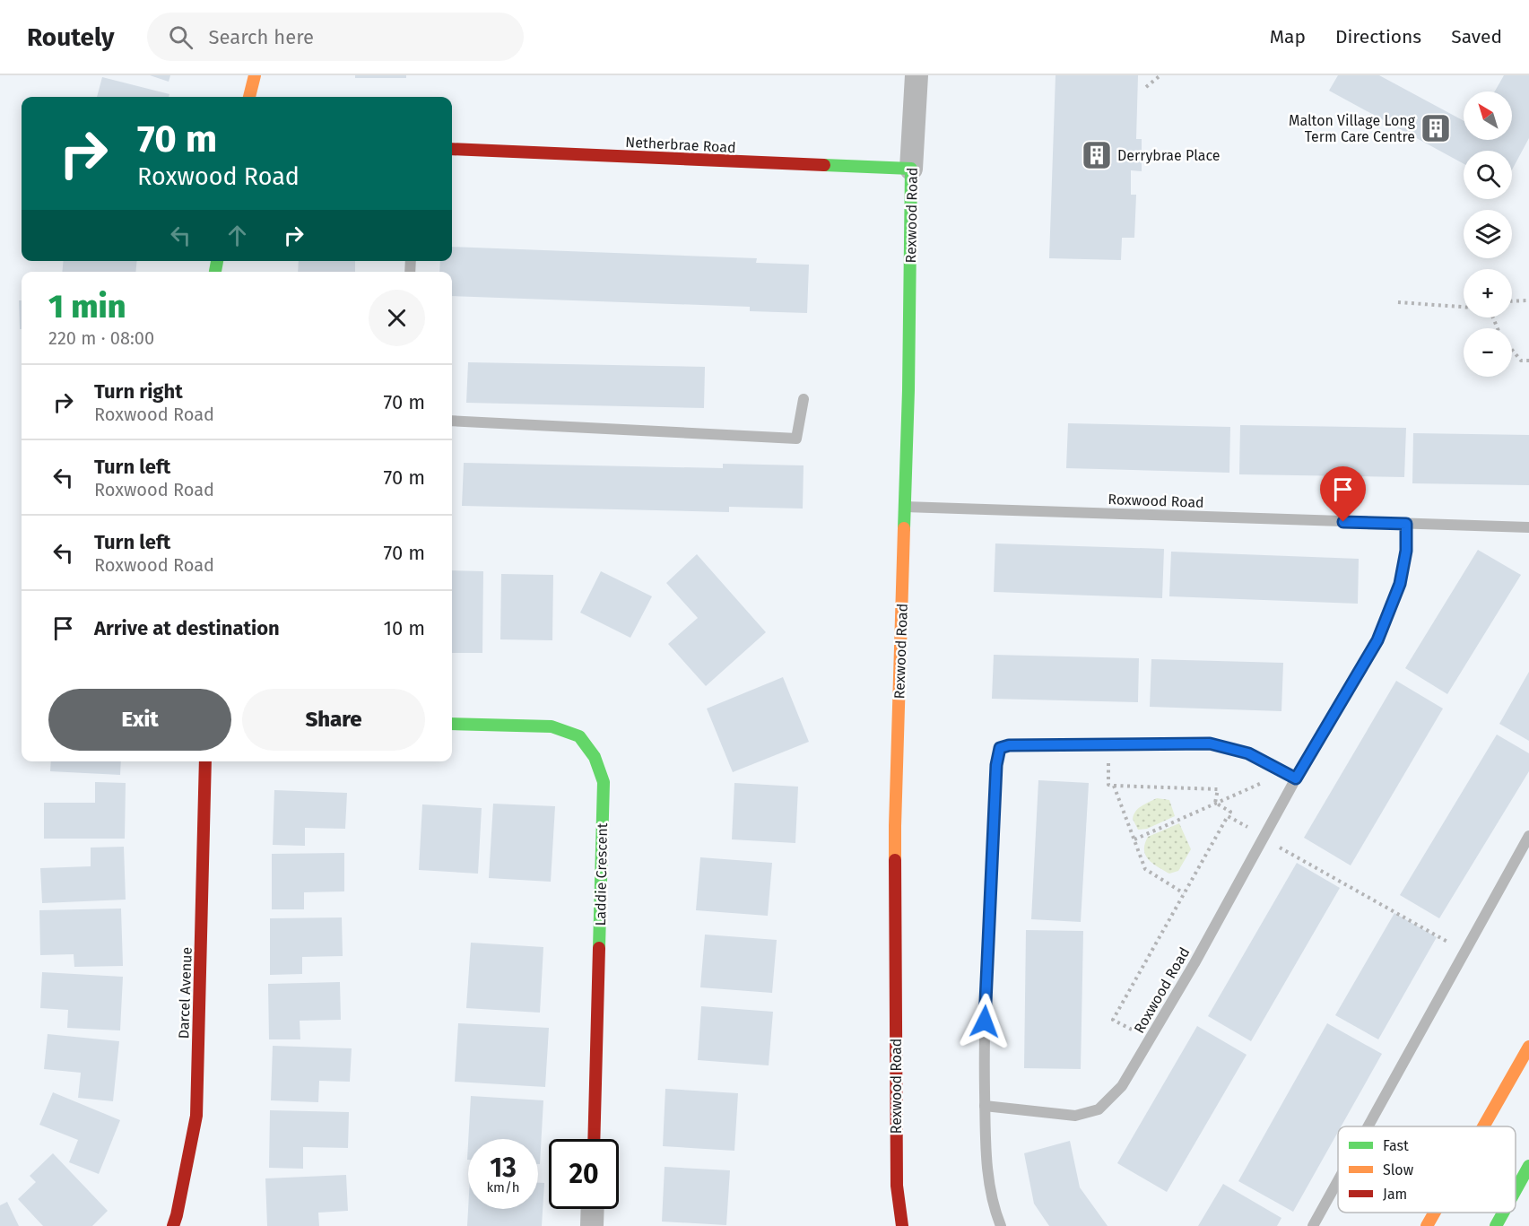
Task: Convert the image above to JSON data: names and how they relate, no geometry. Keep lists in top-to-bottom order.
{
  "streets": {
    "street": [
      "Netherbrae Road",
      "Rexwood Road",
      "Laddie Crescent",
      "Darcel Avenue"
    ],
    "lane": ["Roxwood Road"]
  },
  "crossings": [
    ["Netherbrae Road", "Rexwood Road"],
    ["Rexwood Road", "Roxwood Road"]
  ],
  "places": {
    "building": ["Malton Village Long Term Care Centre", "Derrybrae Place"]
  },
  "legend": ["Fast", "Slow", "Jam"],
  "north": "top left",
  "page": {
    "header": "Routely",
    "search": "Search here",
    "nav": ["Map", "Directions", "Saved"],
    "map_buttons": ["+", "−"],
    "turn": ["70 m", "Roxwood Road"],
    "heading": ["1 min", "220 m · 08:00"],
    "list": [
      {
        "name": "Turn right",
        "note": "Roxwood Road",
        "value": "70 m"
      },
      {
        "name": "Turn left",
        "note": "Roxwood Road",
        "value": "70 m"
      },
      {
        "name": "Turn left",
        "note": "Roxwood Road",
        "value": "70 m"
      },
      {
        "name": "Arrive at destination",
        "value": "10 m"
      }
    ],
    "buttons": ["Exit", "Share"],
    "speed": "13 km/h",
    "limit": "20"
  }
}
